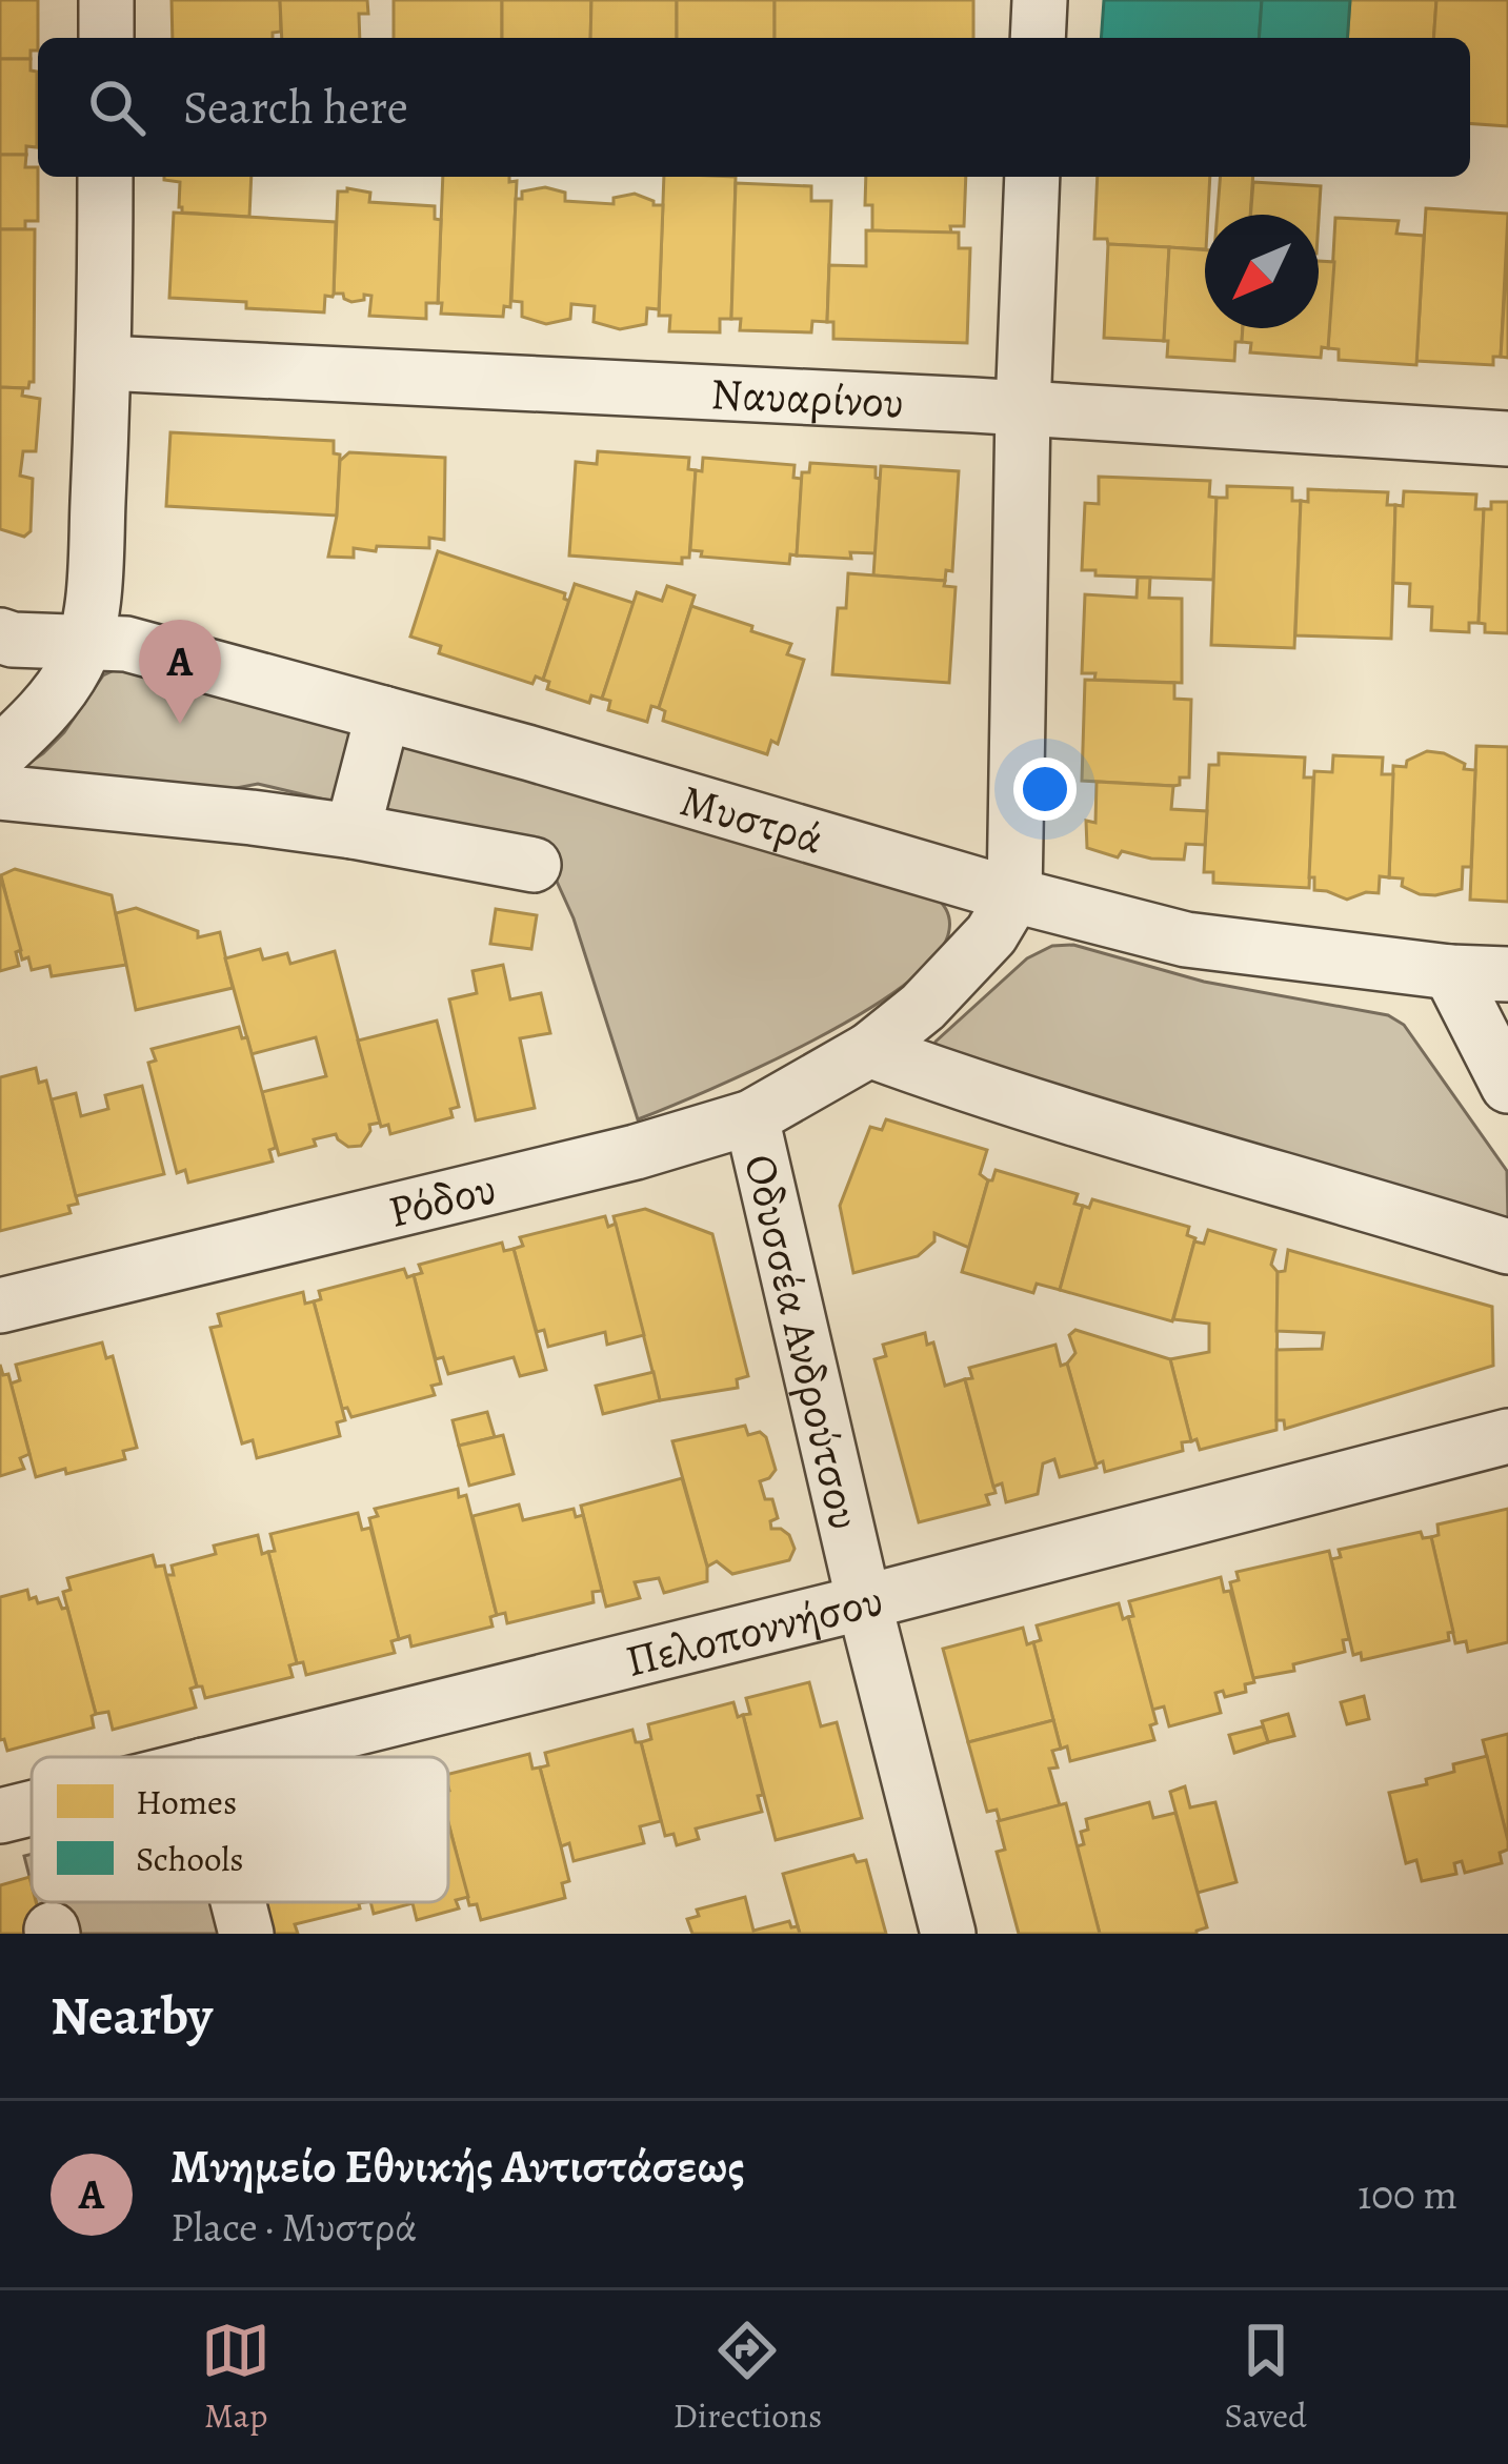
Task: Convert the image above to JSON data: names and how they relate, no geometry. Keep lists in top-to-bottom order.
{
  "streets": {
    "street": [
      "Ναυαρίνου",
      "Μυστρά",
      "Ρόδου",
      "Οδυσσέα Ανδρούτσου",
      "Πελοποννήσου"
    ]
  },
  "crossings": [
    ["Μυστρά", "Ρόδου"],
    ["Ρόδου", "Οδυσσέα Ανδρούτσου"],
    ["Οδυσσέα Ανδρούτσου", "Πελοποννήσου"]
  ],
  "legend": ["Homes", "Schools"],
  "north": "bottom left",
  "page": {
    "search": "Search here",
    "pins": "A",
    "heading": "Nearby",
    "list": [
      {
        "mark": "A",
        "name": "Μνημείο Εθνικής Αντιστάσεως",
        "note": "Place · Μυστρά",
        "value": "100 m"
      }
    ],
    "nav": ["Map", "Directions", "Saved"]
  }
}
